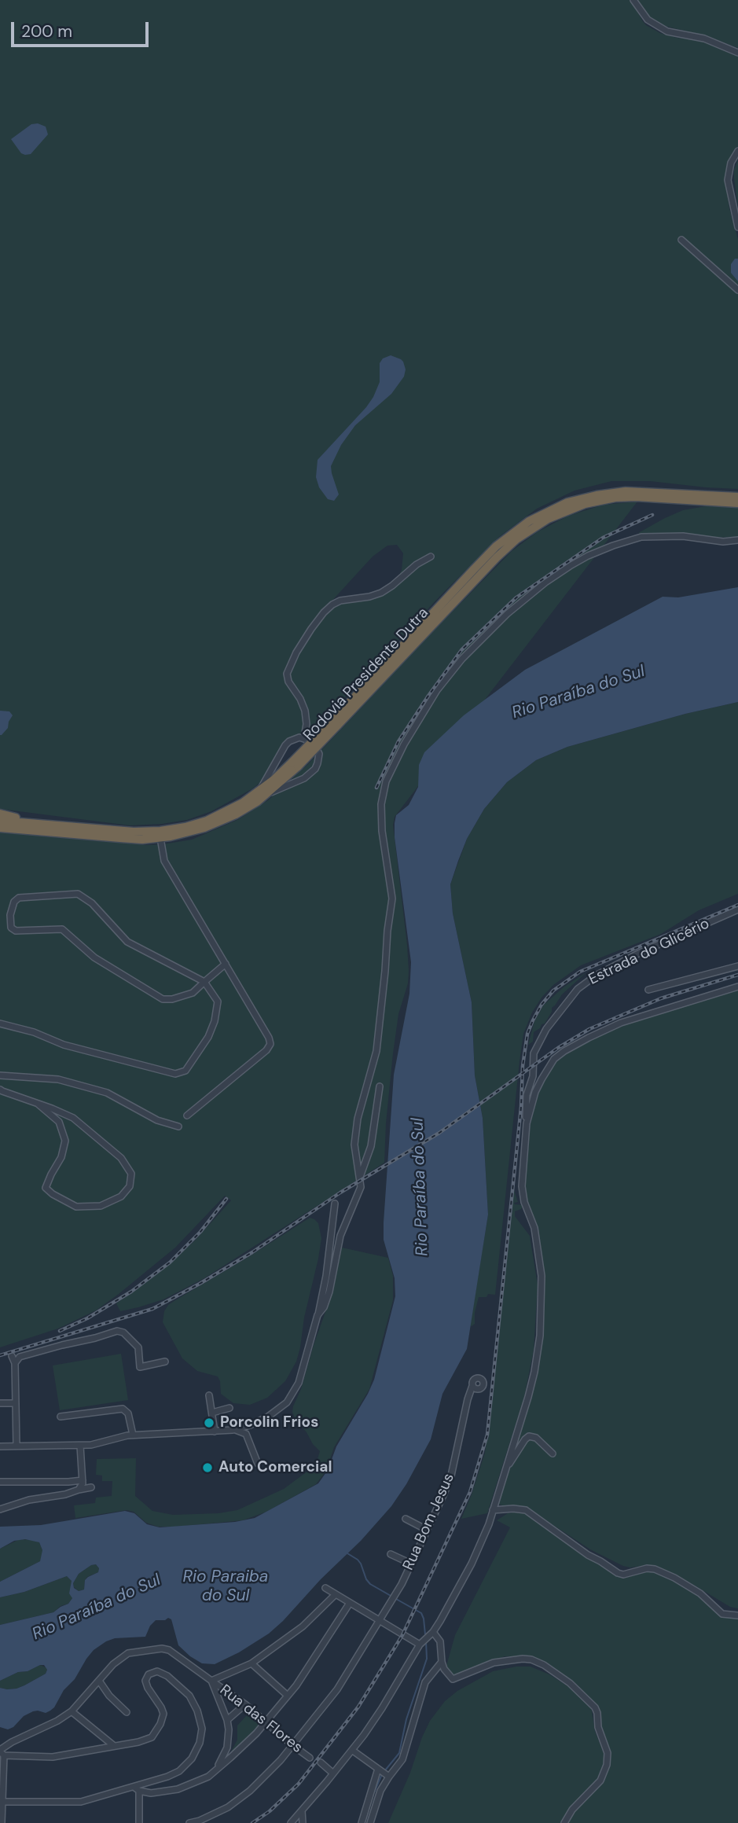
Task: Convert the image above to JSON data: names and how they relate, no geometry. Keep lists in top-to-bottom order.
{
  "streets": {
    "highway": ["Rodovia Presidente Dutra"],
    "street": ["Estrada do Glicério", "Rua Bom Jesus", "Rua das Flores"]
  },
  "crossings": [
    ["Rua Bom Jesus", "Rua das Flores"]
  ],
  "water": ["Rio Paraíba do Sul", "Rio Paraiba do Sul"],
  "places": ["Porcolin Frios", "Auto Comercial"],
  "scale_bar": "200 m"
}
